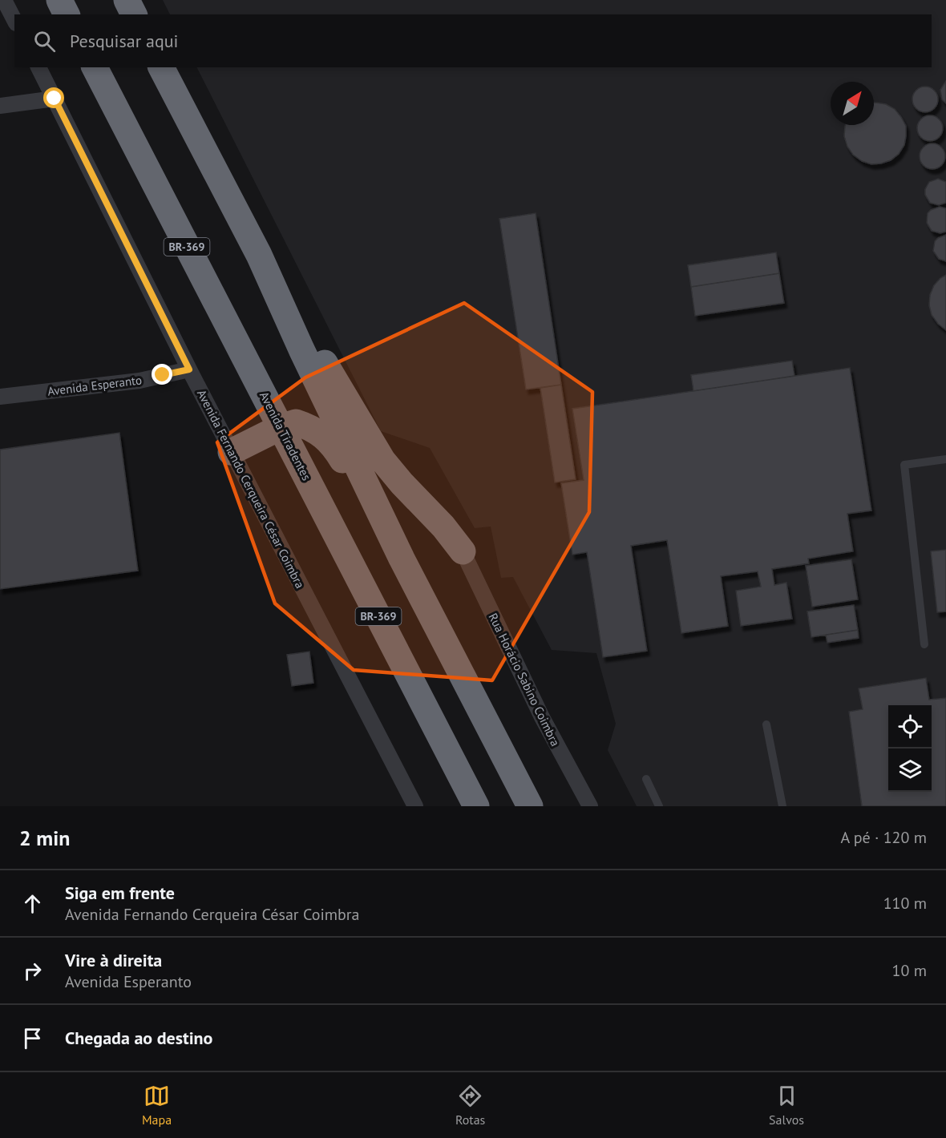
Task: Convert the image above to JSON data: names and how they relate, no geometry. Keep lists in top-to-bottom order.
{
  "streets": {
    "highway": ["BR-369", "Avenida Tiradentes"],
    "street": ["Avenida Esperanto", "Avenida Fernando Cerqueira César Coimbra", "Rua Horácio Sabino Coimbra"]
  },
  "crossings": [
    ["Avenida Esperanto", "Avenida Fernando Cerqueira César Coimbra"]
  ],
  "north": "top right",
  "page": {
    "search": "Pesquisar aqui",
    "heading": ["2 min", "A pé · 120 m"],
    "list": [
      ["Siga em frente", "Avenida Fernando Cerqueira César Coimbra", "110 m"],
      ["Vire à direita", "Avenida Esperanto", "10 m"],
      "Chegada ao destino"
    ],
    "nav": ["Mapa", "Rotas", "Salvos"]
  }
}
